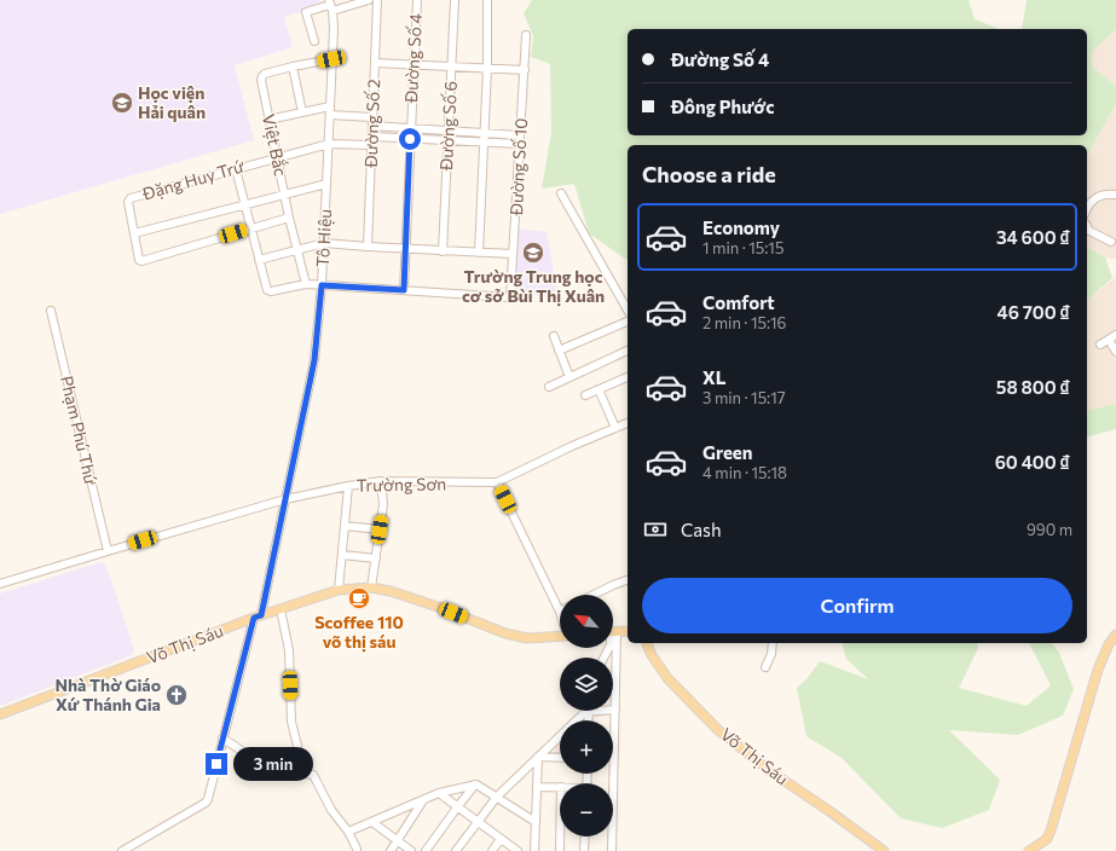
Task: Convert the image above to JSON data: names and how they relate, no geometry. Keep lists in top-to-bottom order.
{
  "streets": {
    "main road": ["Võ Thị Sáu"],
    "street": [
      "Đường Số 4",
      "Đường Số 2",
      "Đường Số 6",
      "Việt Bắc",
      "Đường Số 10",
      "Đặng Huy Trứ",
      "Tô Hiệu",
      "Phạm Phú Thứ",
      "Trường Sơn"
    ]
  },
  "crossings": [
    ["Đường Số 4", "Đường Số 10"],
    ["Đường Số 2", "Đặng Huy Trứ"],
    ["Việt Bắc", "Đặng Huy Trứ"],
    ["Việt Bắc", "Tô Hiệu"],
    ["Đặng Huy Trứ", "Tô Hiệu"],
    ["Tô Hiệu", "Trường Sơn"],
    ["Tô Hiệu", "Võ Thị Sáu"],
    ["Phạm Phú Thứ", "Trường Sơn"]
  ],
  "places": {
    "school or university": ["Học viện Hải quân", "Trường Trung học cơ sở Bùi Thị Xuân"],
    "cafe": ["Scoffee 110 võ thị sáu"],
    "church": ["Nhà Thờ Giáo Xứ Thánh Gia"]
  },
  "north": "top left",
  "page": {
    "banner": ["Đường Số 4", "Đông Phước"],
    "heading": "Choose a ride",
    "list": [
      {
        "name": "Economy",
        "note": "1 min · 15:15",
        "value": "34 600 ₫"
      },
      {
        "name": "Comfort",
        "note": "2 min · 15:16",
        "value": "46 700 ₫"
      },
      {
        "name": "XL",
        "note": "3 min · 15:17",
        "value": "58 800 ₫"
      },
      {
        "name": "Green",
        "note": "4 min · 15:18",
        "value": "60 400 ₫"
      }
    ],
    "pay": ["Cash", "990 m"],
    "buttons": "Confirm",
    "map_buttons": ["+", "−"],
    "bubble": "3 min"
  }
}
